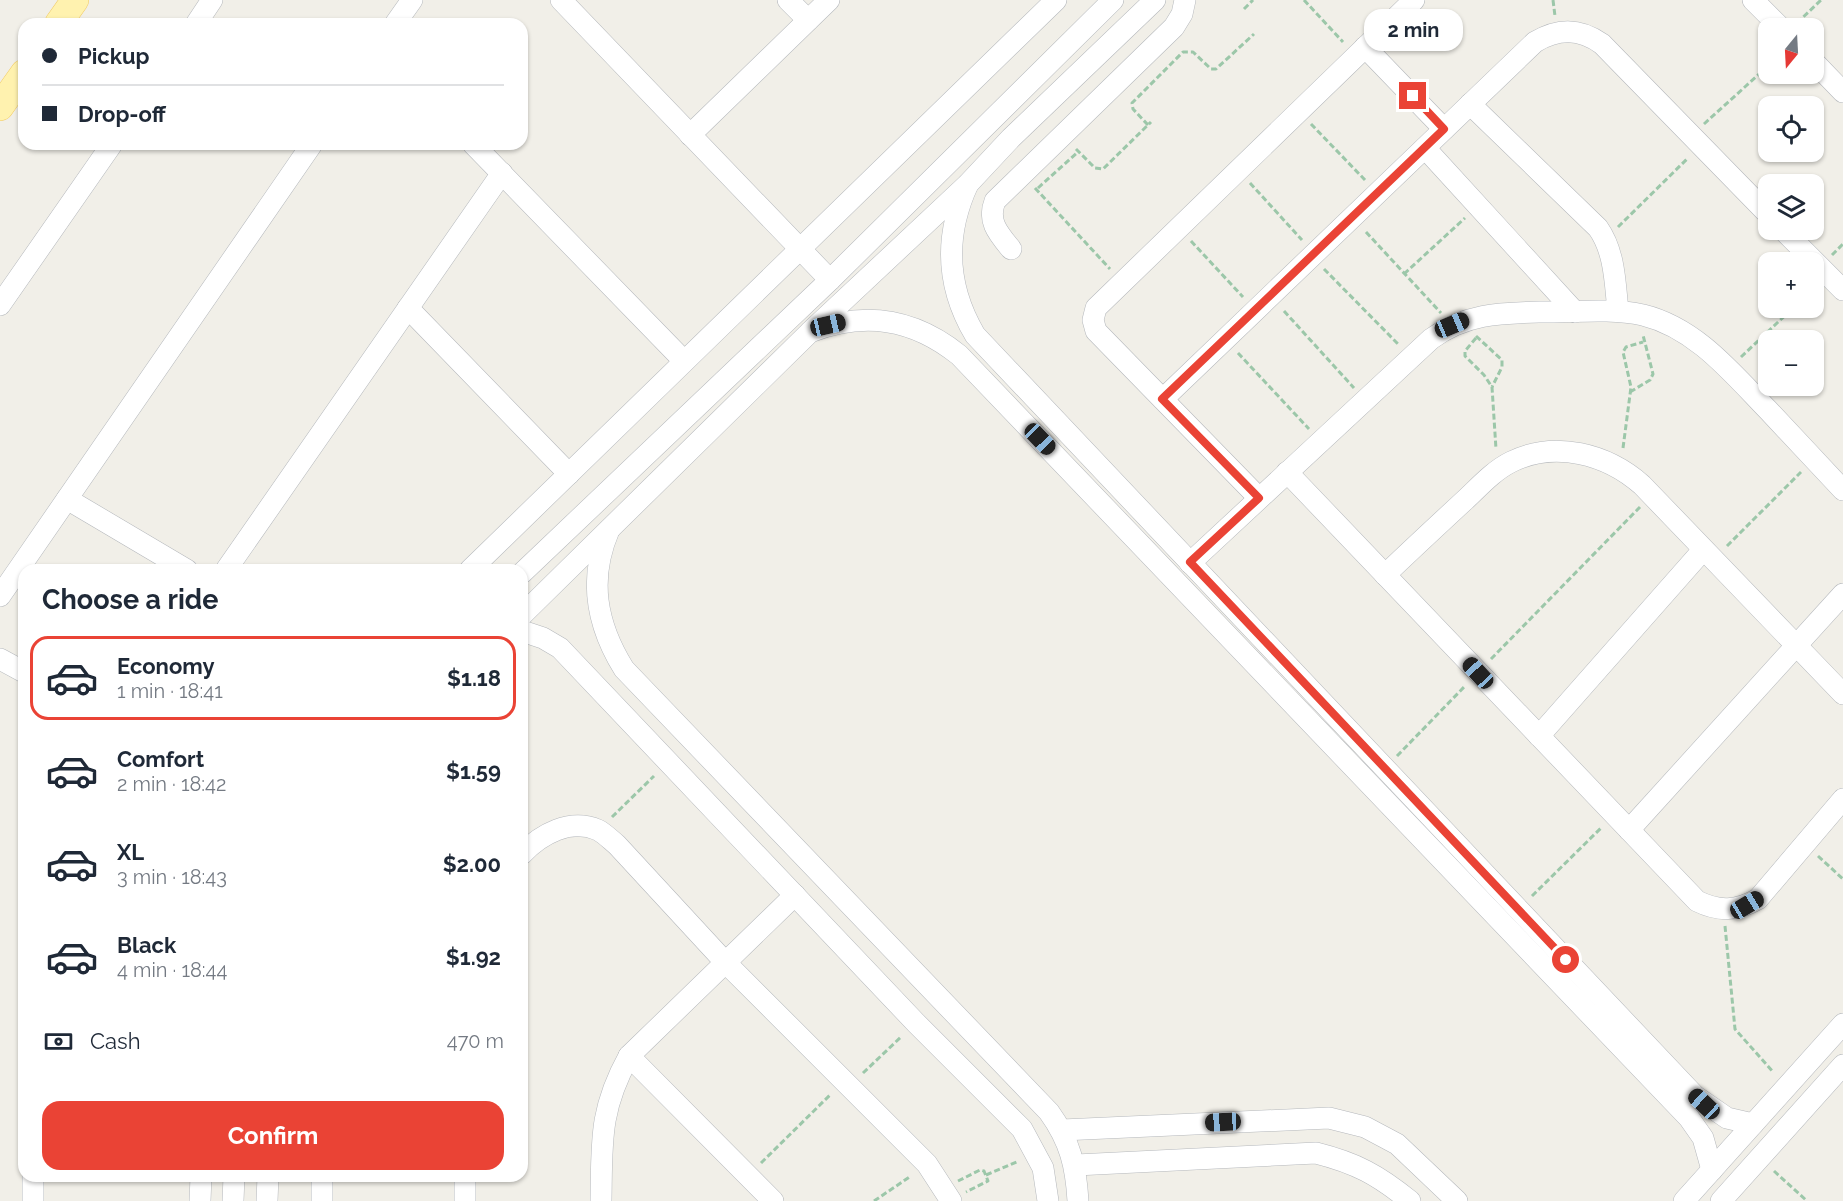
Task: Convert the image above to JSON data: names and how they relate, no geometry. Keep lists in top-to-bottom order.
{
  "north": "bottom",
  "page": {
    "bubble": "2 min",
    "map_buttons": ["+", "−"],
    "banner": ["Pickup", "Drop-off"],
    "heading": "Choose a ride",
    "list": [
      {
        "name": "Economy",
        "note": "1 min · 18:41",
        "value": "$1.18"
      },
      {
        "name": "Comfort",
        "note": "2 min · 18:42",
        "value": "$1.59"
      },
      {
        "name": "XL",
        "note": "3 min · 18:43",
        "value": "$2.00"
      },
      {
        "name": "Black",
        "note": "4 min · 18:44",
        "value": "$1.92"
      }
    ],
    "pay": ["Cash", "470 m"],
    "buttons": "Confirm"
  }
}
